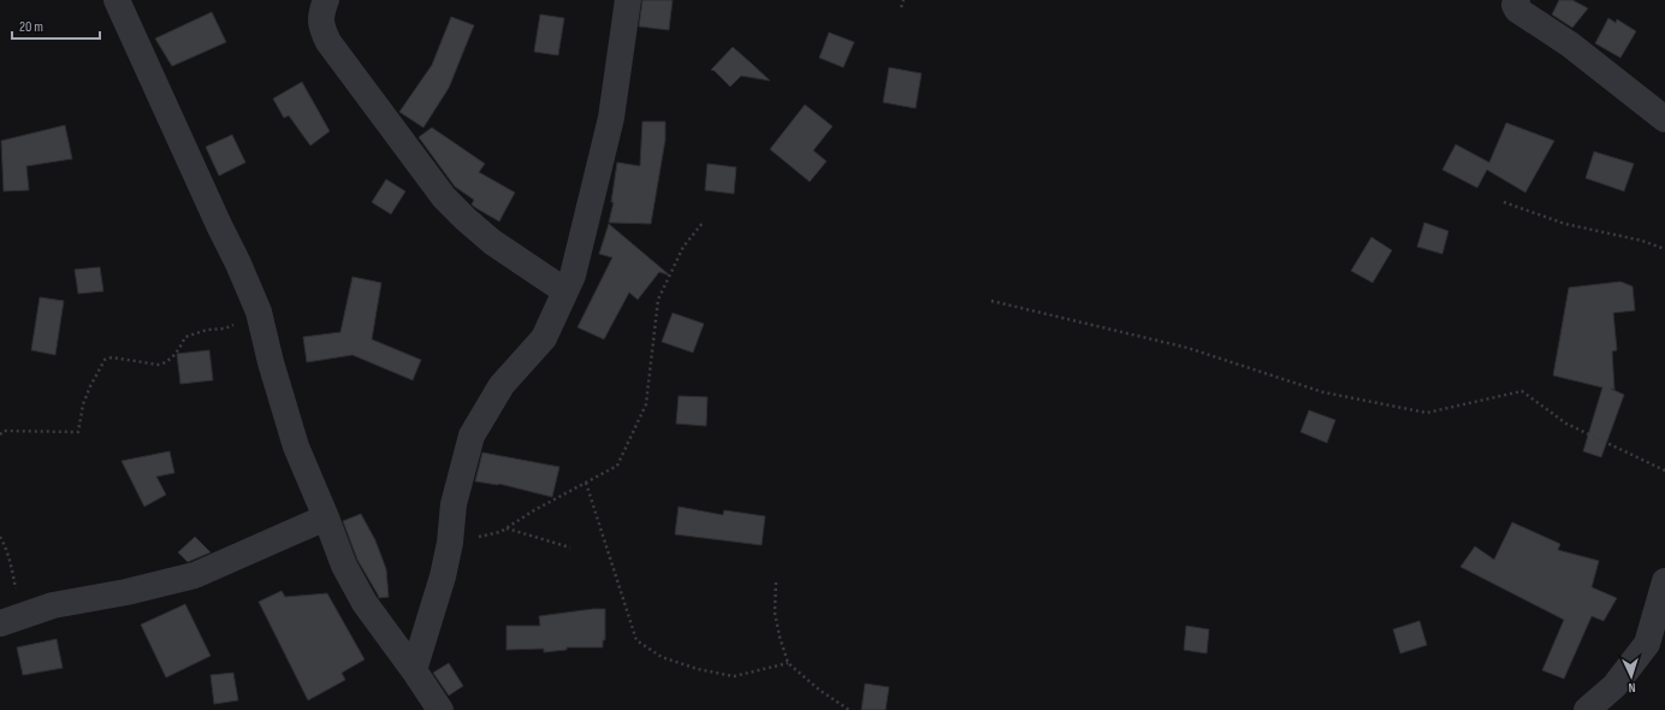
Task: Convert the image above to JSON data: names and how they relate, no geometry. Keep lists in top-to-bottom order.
{
  "scale_bar": "20 m",
  "north": "bottom"
}
